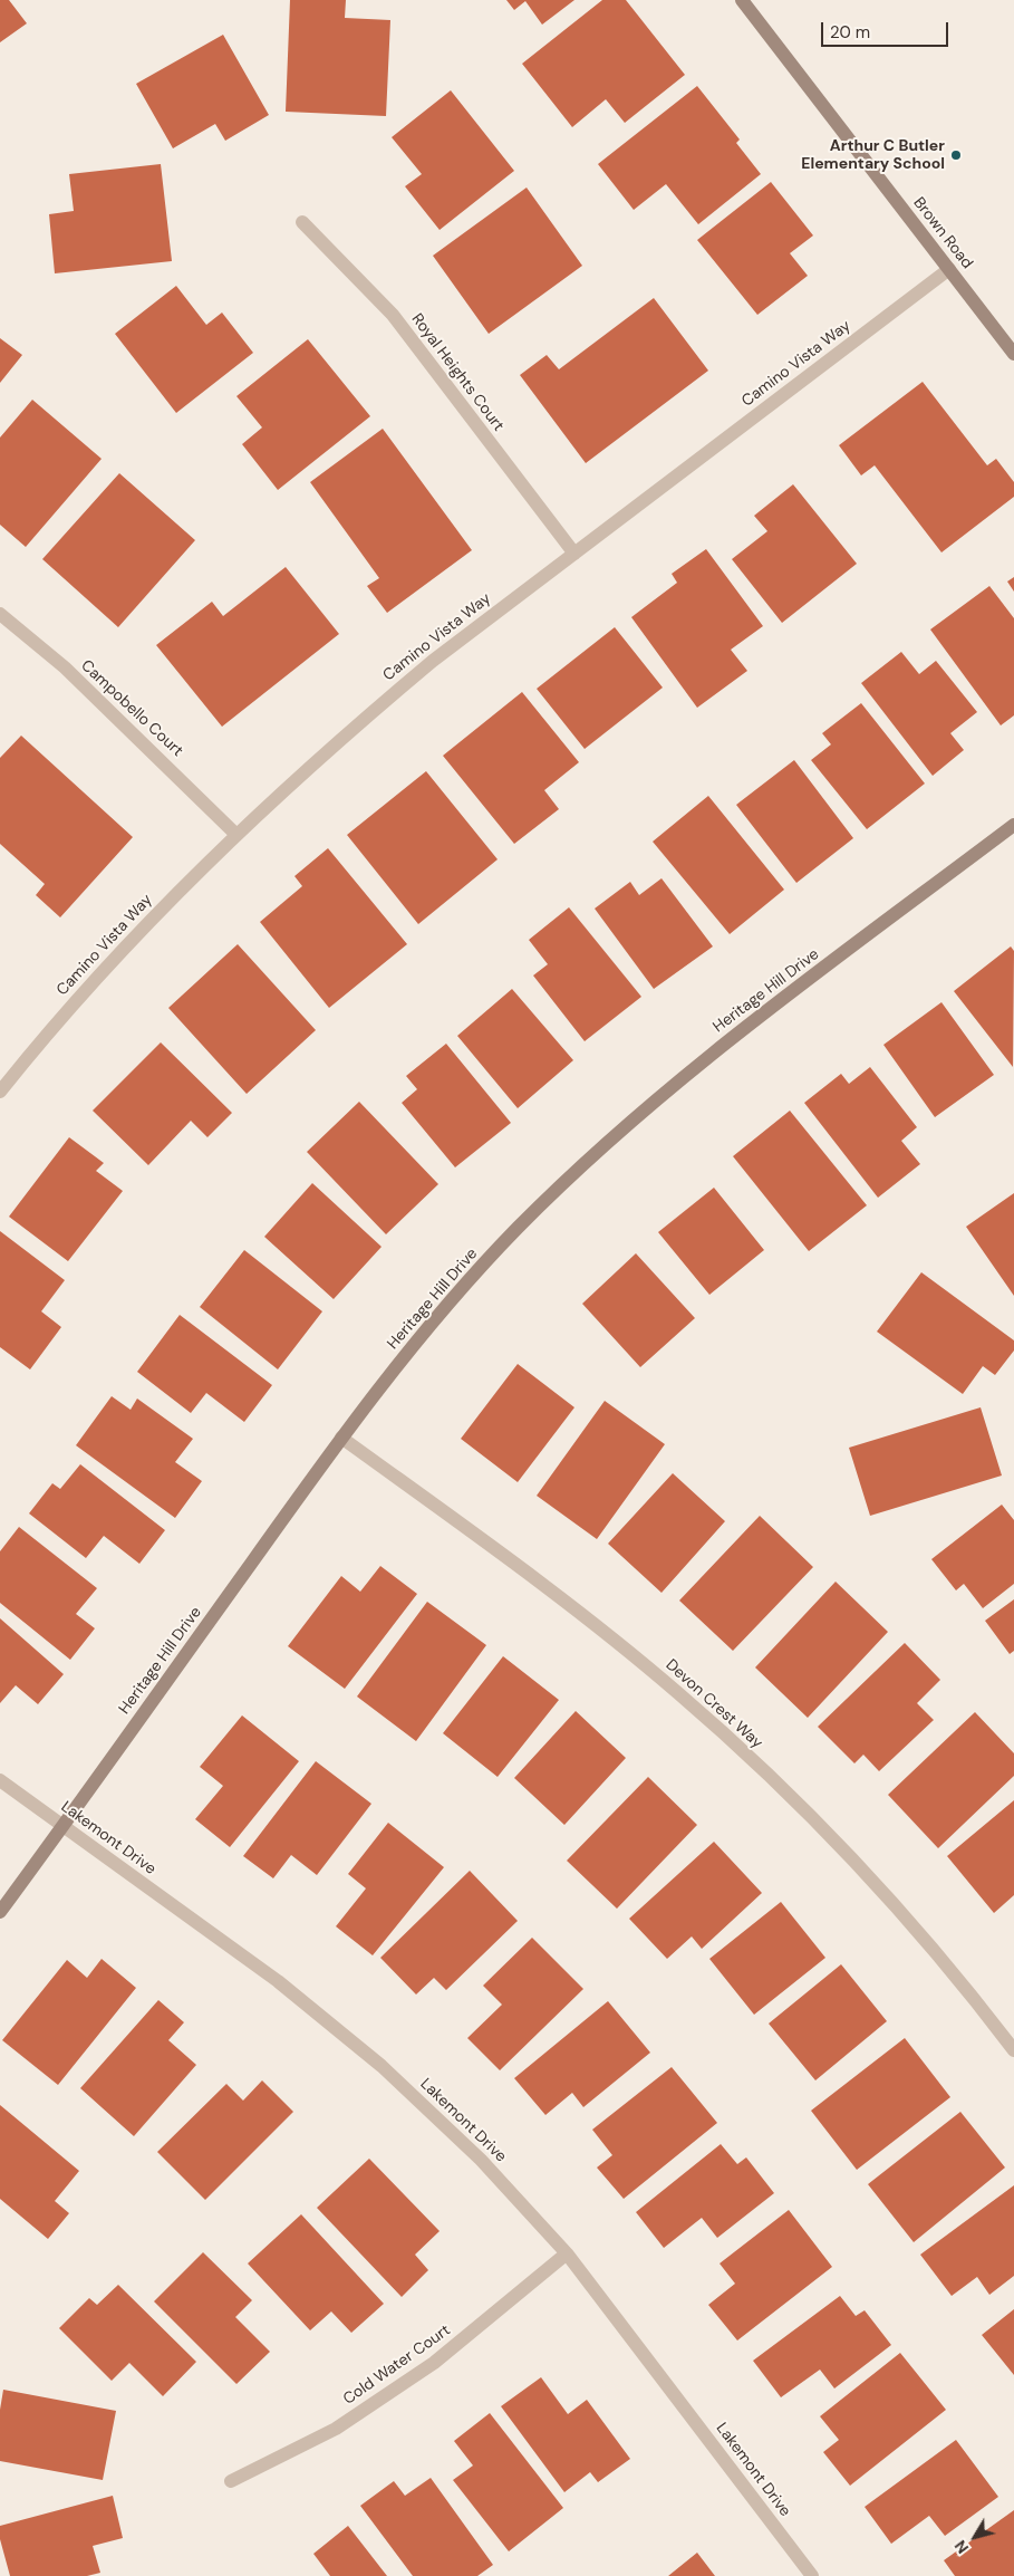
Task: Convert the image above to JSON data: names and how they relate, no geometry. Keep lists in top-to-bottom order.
{
  "streets": {
    "street": [
      "Brown Road",
      "Camino Vista Way",
      "Royal Heights Court",
      "Campobello Court",
      "Heritage Hill Drive",
      "Devon Crest Way",
      "Lakemont Drive",
      "Cold Water Court"
    ]
  },
  "crossings": [
    ["Brown Road", "Camino Vista Way"],
    ["Camino Vista Way", "Royal Heights Court"],
    ["Camino Vista Way", "Campobello Court"],
    ["Heritage Hill Drive", "Devon Crest Way"],
    ["Heritage Hill Drive", "Lakemont Drive"],
    ["Lakemont Drive", "Cold Water Court"]
  ],
  "places": ["Arthur C Butler Elementary School"],
  "scale_bar": "20 m",
  "north": "bottom left"
}
